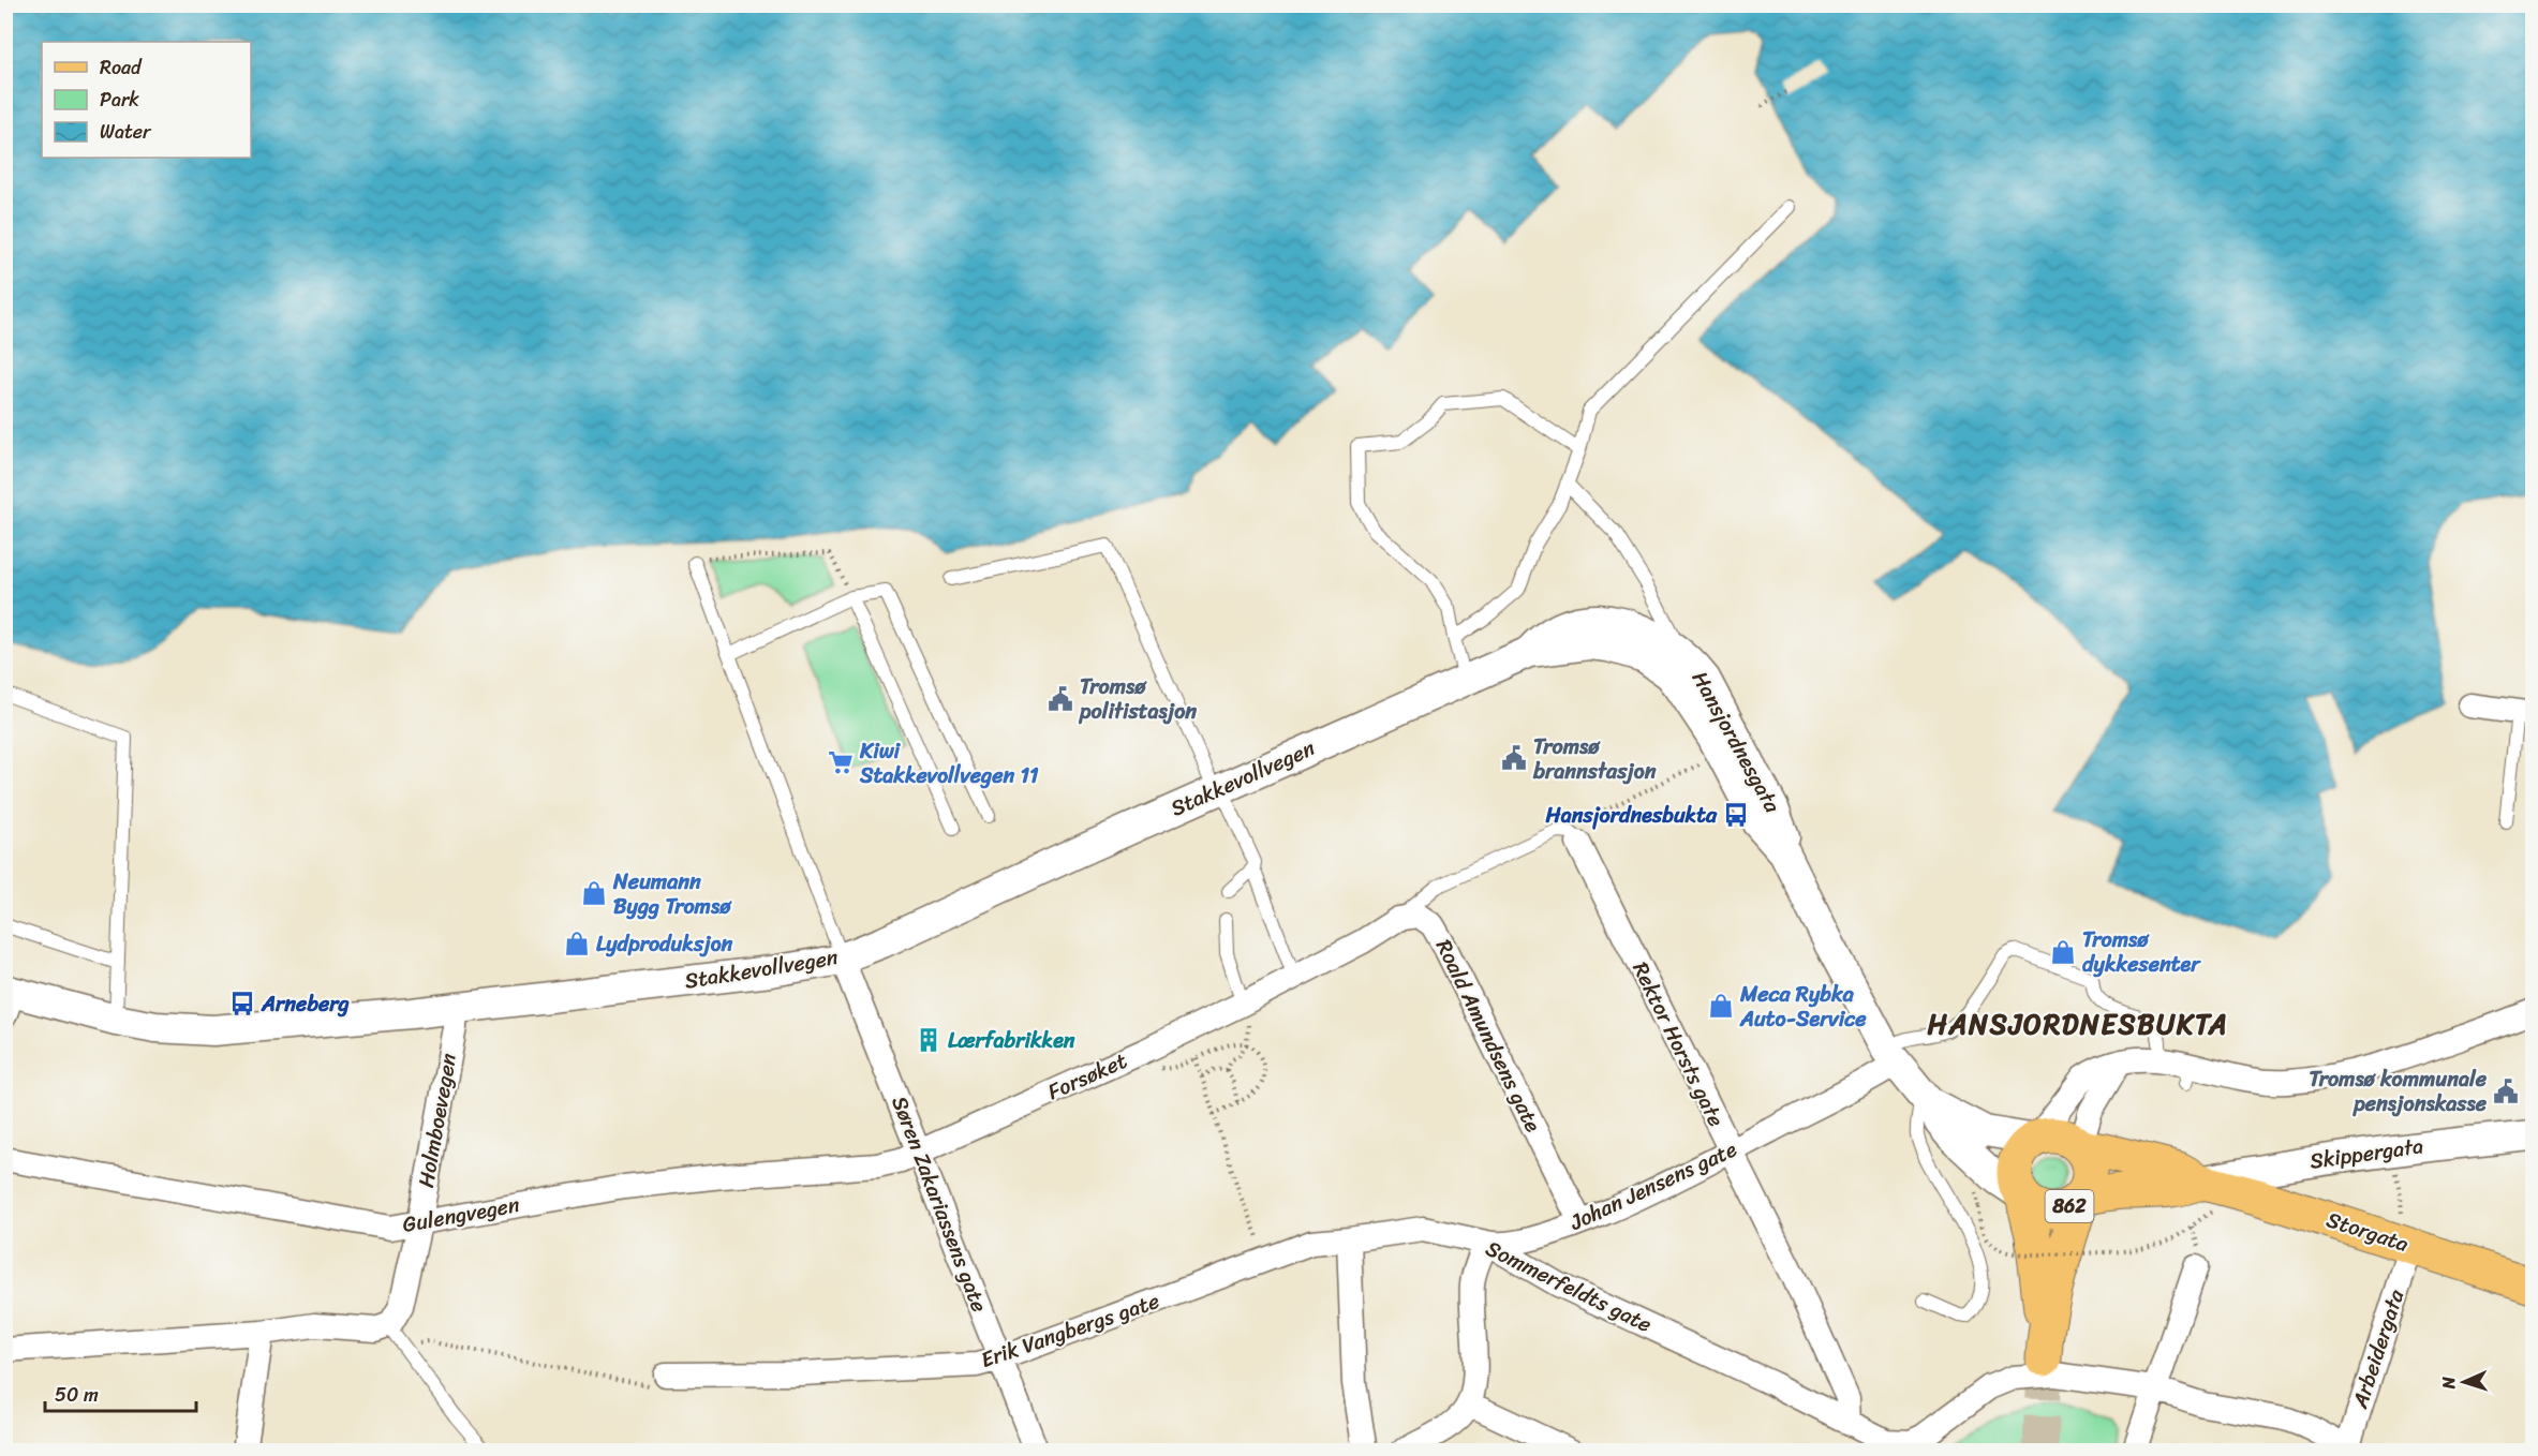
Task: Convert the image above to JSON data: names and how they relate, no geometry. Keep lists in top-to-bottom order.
{
  "streets": {
    "main road": ["862", "Storgata"],
    "street": [
      "Hansjordnesgata",
      "Stakkevollvegen",
      "Roald Amundsens gate",
      "Rektor Horsts gate",
      "Forsøket",
      "Holmboevegen",
      "Skippergata",
      "Johan Jensens gate",
      "Søren Zakariassens gate",
      "Gulengvegen",
      "Sommerfeldts gate",
      "Erik Vangbergs gate",
      "Arbeidergata"
    ]
  },
  "crossings": [
    ["Hansjordnesgata", "Stakkevollvegen"],
    ["Hansjordnesgata", "Johan Jensens gate"],
    ["Hansjordnesgata", "862"],
    ["Hansjordnesgata", "Storgata"],
    ["Stakkevollvegen", "Holmboevegen"],
    ["Stakkevollvegen", "Søren Zakariassens gate"],
    ["Roald Amundsens gate", "Johan Jensens gate"],
    ["Rektor Horsts gate", "Johan Jensens gate"],
    ["Rektor Horsts gate", "Sommerfeldts gate"],
    ["Forsøket", "Søren Zakariassens gate"],
    ["Forsøket", "Gulengvegen"],
    ["Holmboevegen", "Gulengvegen"],
    ["Skippergata", "862"],
    ["Skippergata", "Storgata"],
    ["Johan Jensens gate", "Sommerfeldts gate"],
    ["Søren Zakariassens gate", "Gulengvegen"],
    ["Søren Zakariassens gate", "Erik Vangbergs gate"],
    ["862", "Storgata"],
    ["Storgata", "Arbeidergata"],
    ["Sommerfeldts gate", "Erik Vangbergs gate"]
  ],
  "districts": ["HANSJORDNESBUKTA"],
  "places": {
    "public building": ["Tromsø politistasjon", "Tromsø brannstasjon", "Tromsø kommunale pensjonskasse"],
    "supermarket": ["Kiwi Stakkevollvegen 11"],
    "bus stop": ["Hansjordnesbukta", "Arneberg"],
    "shop": [
      "Neumann Bygg Tromsø",
      "Lydproduksjon",
      "Tromsø dykkesenter",
      "Meca Rybka Auto-Service"
    ],
    "building": ["Lærfabrikken"]
  },
  "legend": ["Road", "Park", "Water"],
  "scale_bar": "50 m",
  "north": "left"
}
